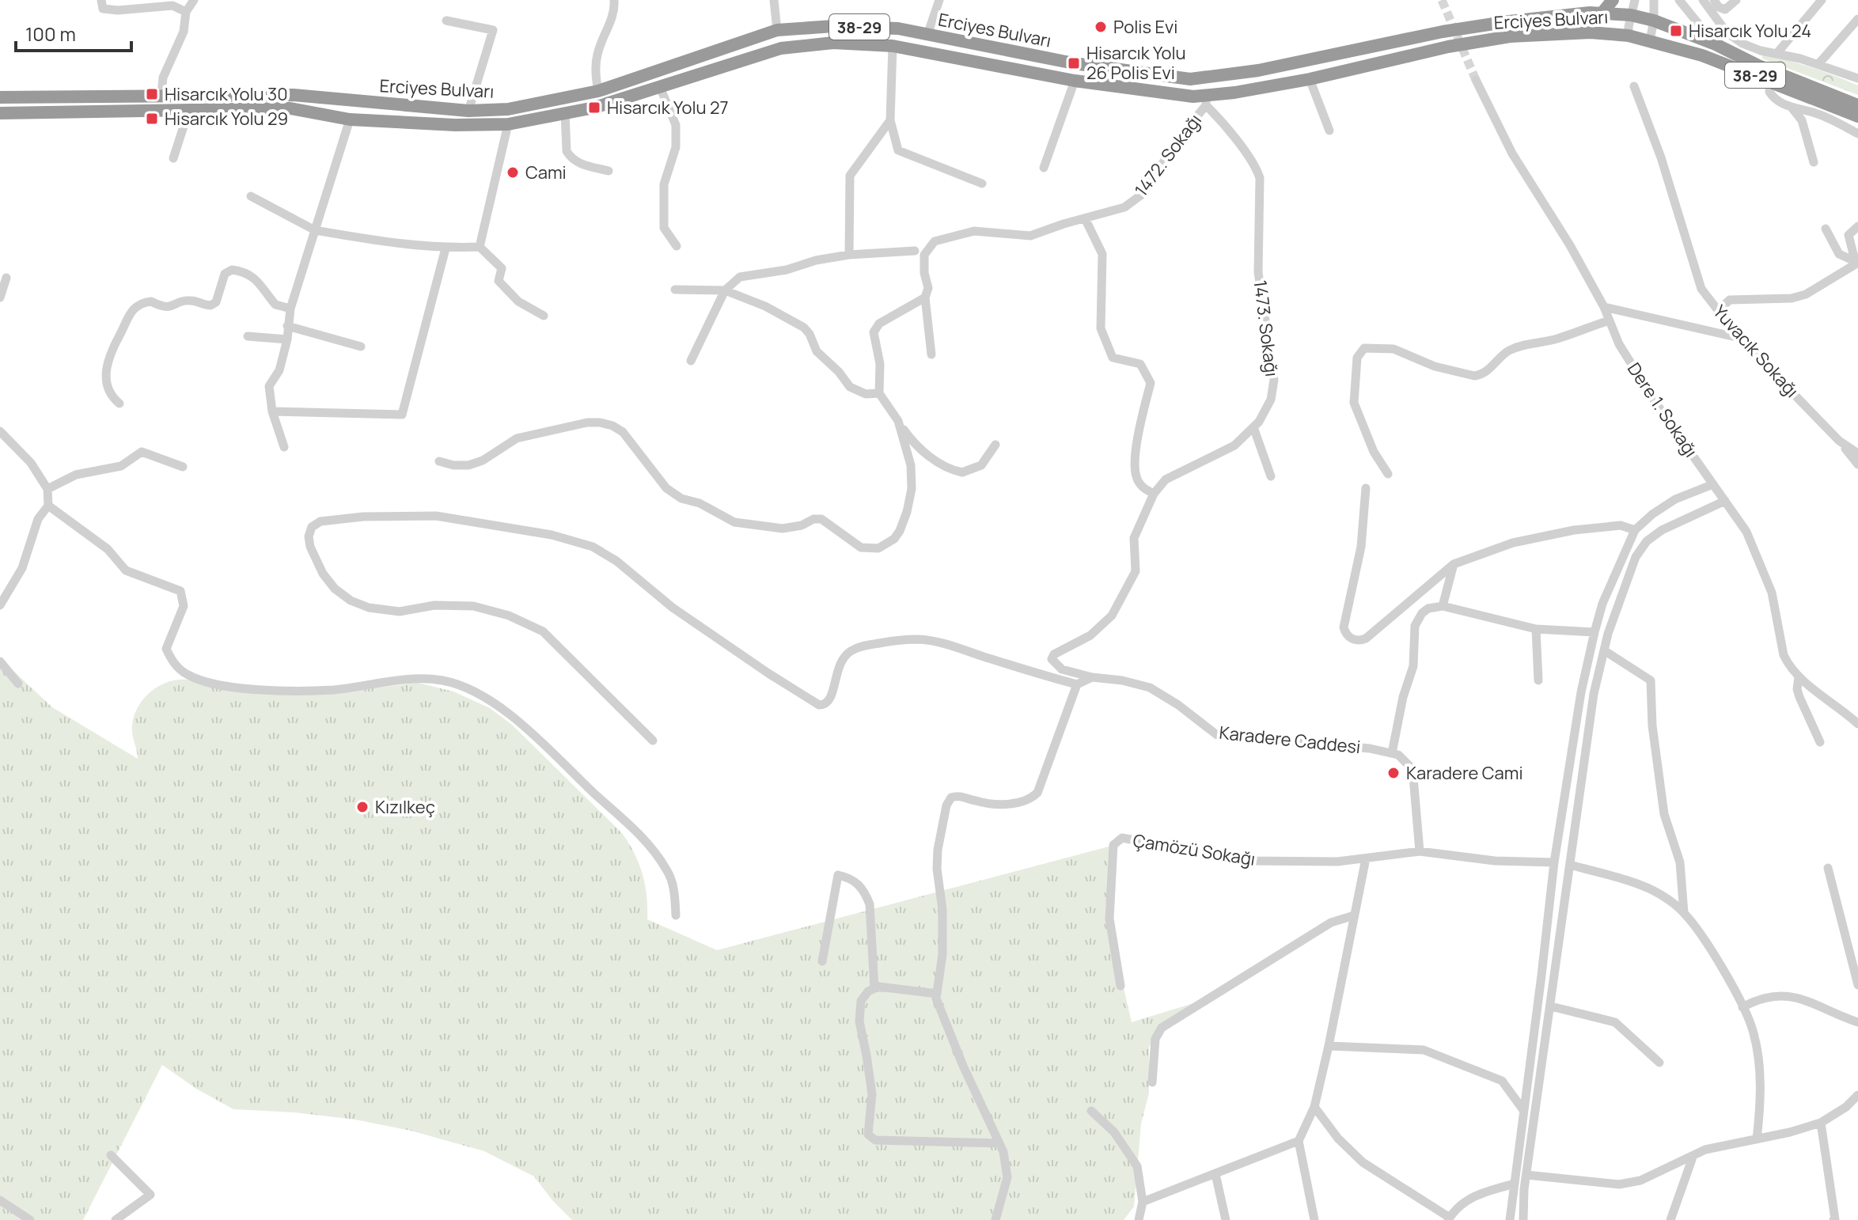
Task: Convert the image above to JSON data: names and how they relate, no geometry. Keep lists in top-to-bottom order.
{
  "streets": {
    "highway": ["Erciyes Bulvarı", "38-29"],
    "street": [
      "1472. Sokağı",
      "1473. Sokağı",
      "Yuvacık Sokağı",
      "Dere 1. Sokağı",
      "Karadere Caddesi",
      "Çamözü Sokağı"
    ]
  },
  "crossings": [
    ["Erciyes Bulvarı", "1472. Sokağı"],
    ["Erciyes Bulvarı", "1473. Sokağı"],
    ["1472. Sokağı", "1473. Sokağı"],
    ["1473. Sokağı", "Karadere Caddesi"]
  ],
  "places": {
    "other": [
      "Polis Evi",
      "Cami",
      "Karadere Cami",
      "Kızılkeç"
    ],
    "transit": [
      "Hisarcık Yolu 24",
      "Hisarcık Yolu 26 Polis Evi",
      "Hisarcık Yolu 30",
      "Hisarcık Yolu 27",
      "Hisarcık Yolu 29"
    ]
  },
  "scale_bar": "100 m"
}
